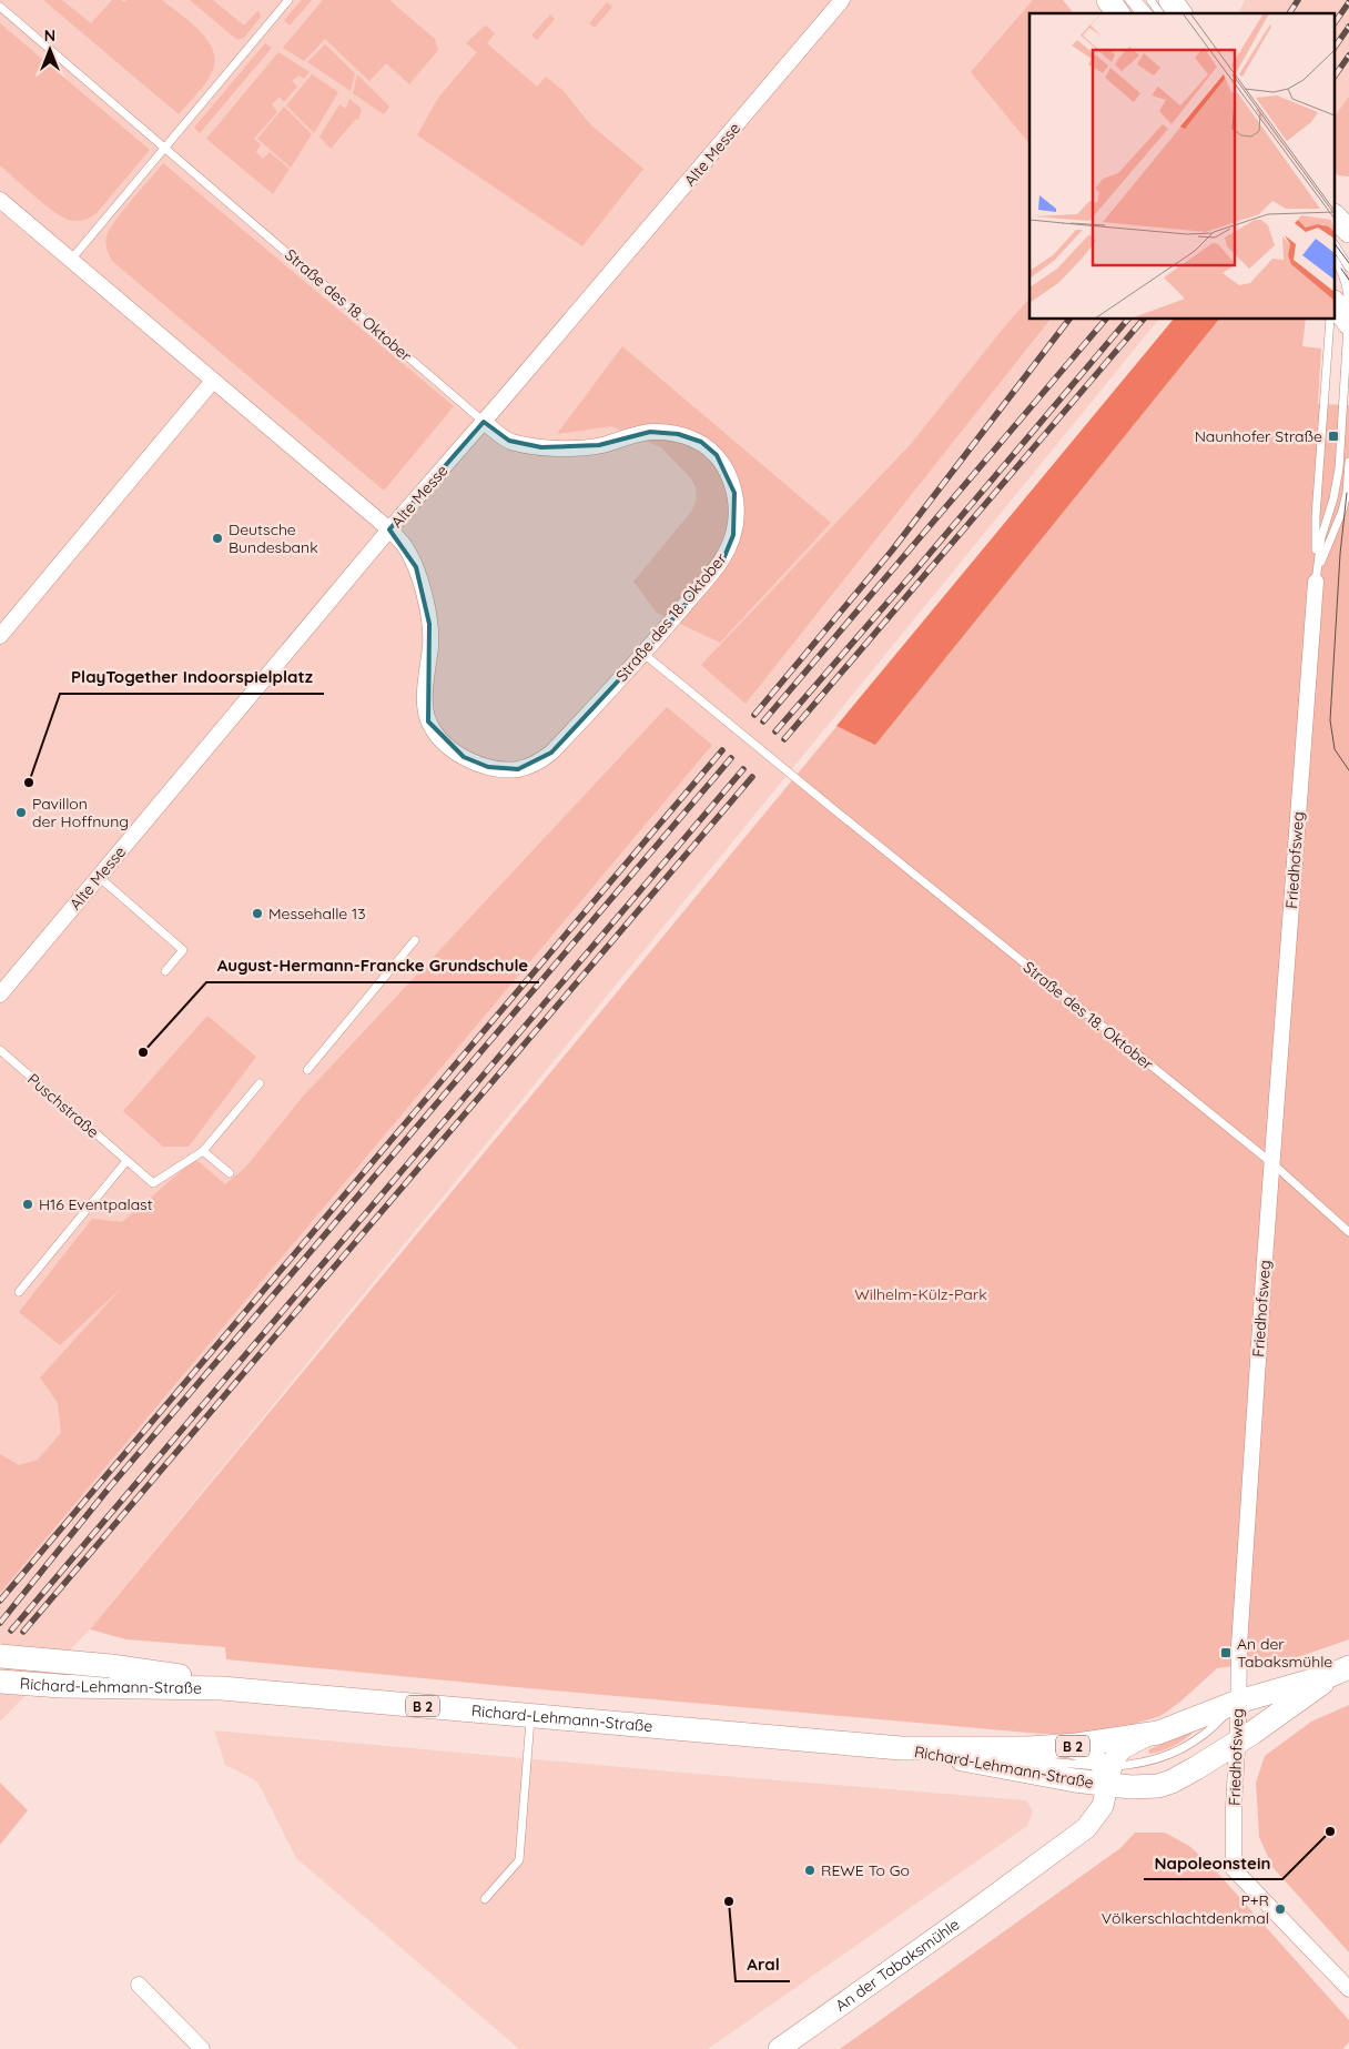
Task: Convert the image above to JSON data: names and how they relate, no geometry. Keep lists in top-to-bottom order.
{
  "streets": {
    "main road": ["Richard-Lehmann-Straße", "B 2", "An der Tabaksmühle"],
    "street": ["Alte Messe", "Straße des 18. Oktober", "Friedhofsweg"],
    "lane": ["Puschstraße"]
  },
  "crossings": [
    ["Alte Messe", "Straße des 18. Oktober"],
    ["Straße des 18. Oktober", "Friedhofsweg"],
    ["Friedhofsweg", "Richard-Lehmann-Straße"],
    ["Friedhofsweg", "An der Tabaksmühle"],
    ["Richard-Lehmann-Straße", "An der Tabaksmühle"]
  ],
  "parks": ["Wilhelm-Külz-Park"],
  "places": {
    "transit": ["Naunhofer Straße", "An der Tabaksmühle"],
    "other": [
      "Deutsche Bundesbank",
      "PlayTogether Indoorspielplatz",
      "Pavillon der Hoffnung",
      "Messehalle 13",
      "August-Hermann-Francke Grundschule",
      "H16 Eventpalast",
      "Napoleonstein",
      "REWE To Go",
      "Aral",
      "P+R Völkerschlachtdenkmal"
    ]
  },
  "north": "top"
}
